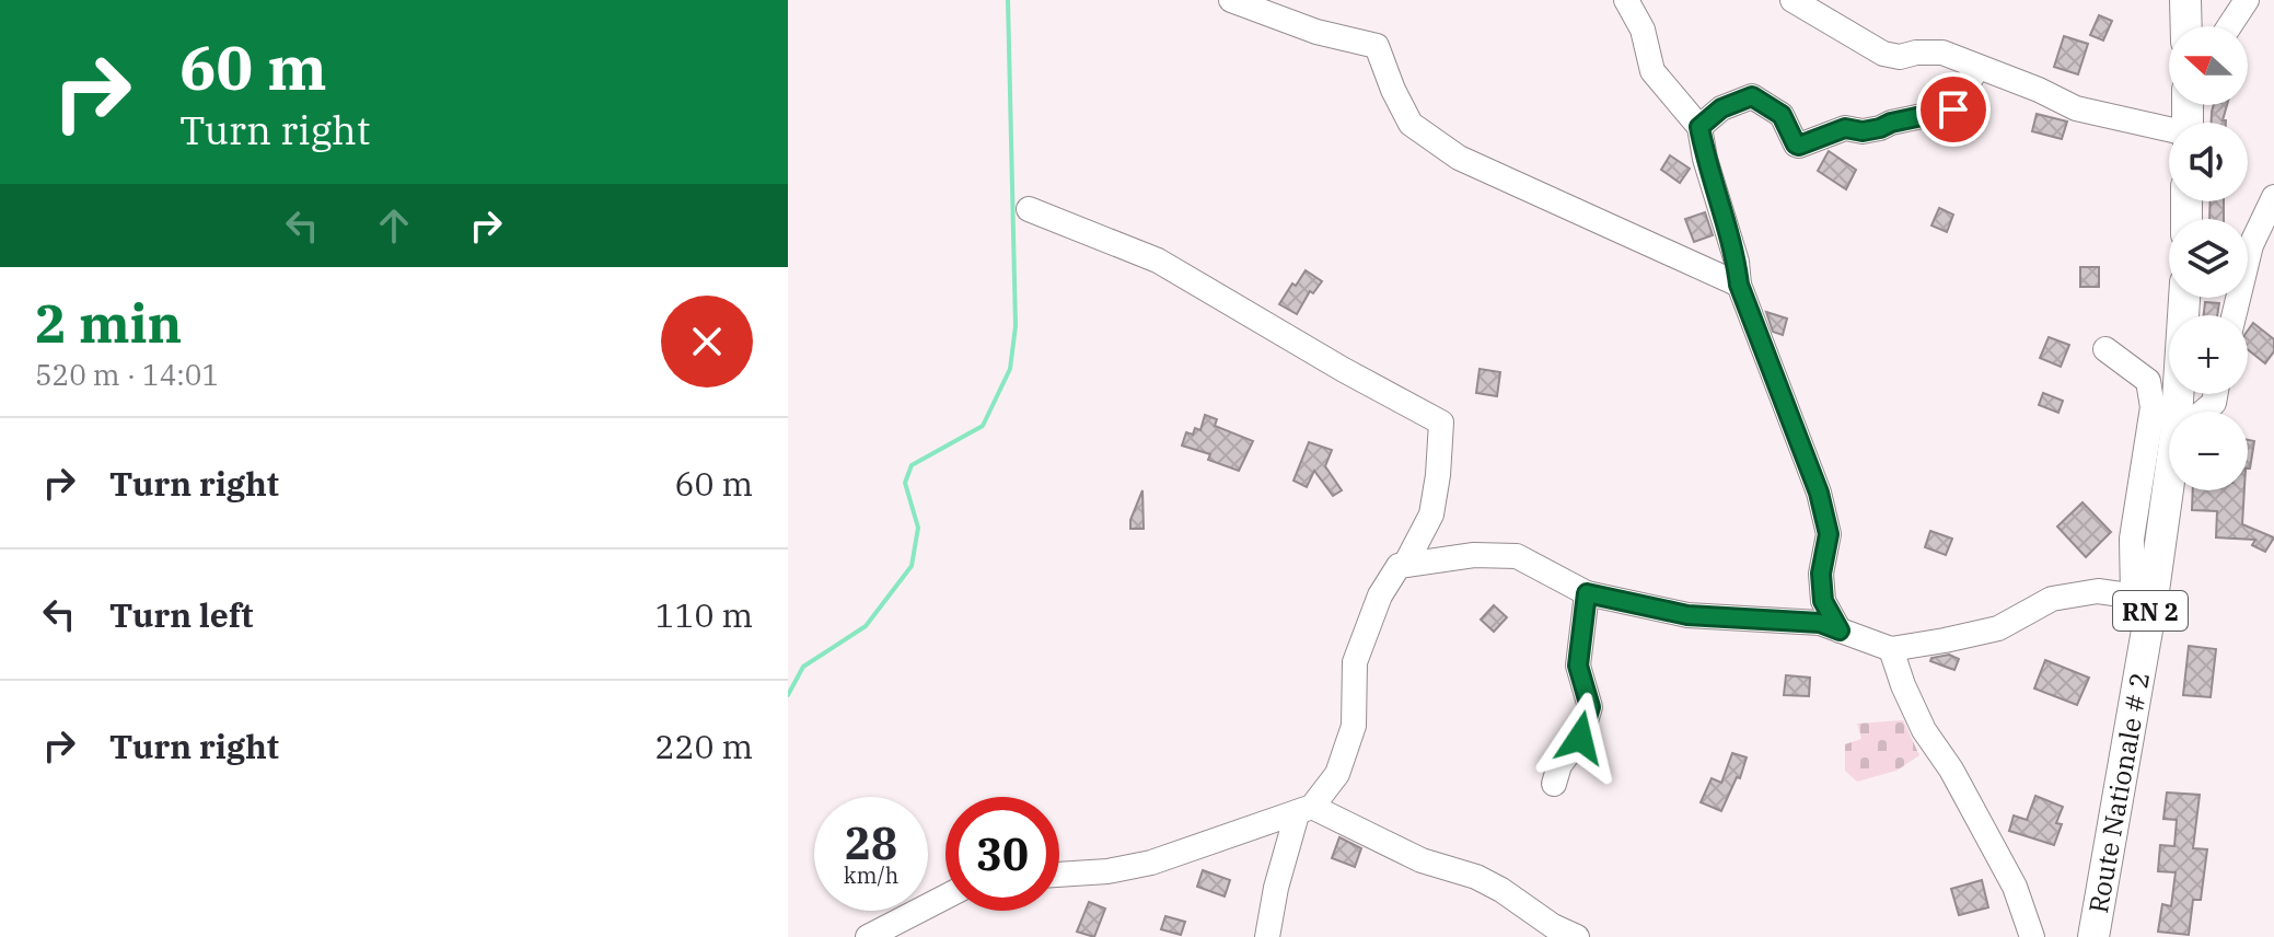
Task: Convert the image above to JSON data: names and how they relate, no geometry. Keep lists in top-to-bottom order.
{
  "streets": {
    "main road": ["RN 2", "Route Nationale # 2"]
  },
  "north": "left",
  "page": {
    "turn": ["60 m", "Turn right"],
    "map_buttons": ["+", "−"],
    "heading": ["2 min", "520 m · 14:01"],
    "list": [
      {
        "name": "Turn right",
        "value": "60 m"
      },
      {
        "name": "Turn left",
        "value": "110 m"
      },
      {
        "name": "Turn right",
        "value": "220 m"
      }
    ],
    "speed": "28 km/h",
    "limit": "30"
  }
}
